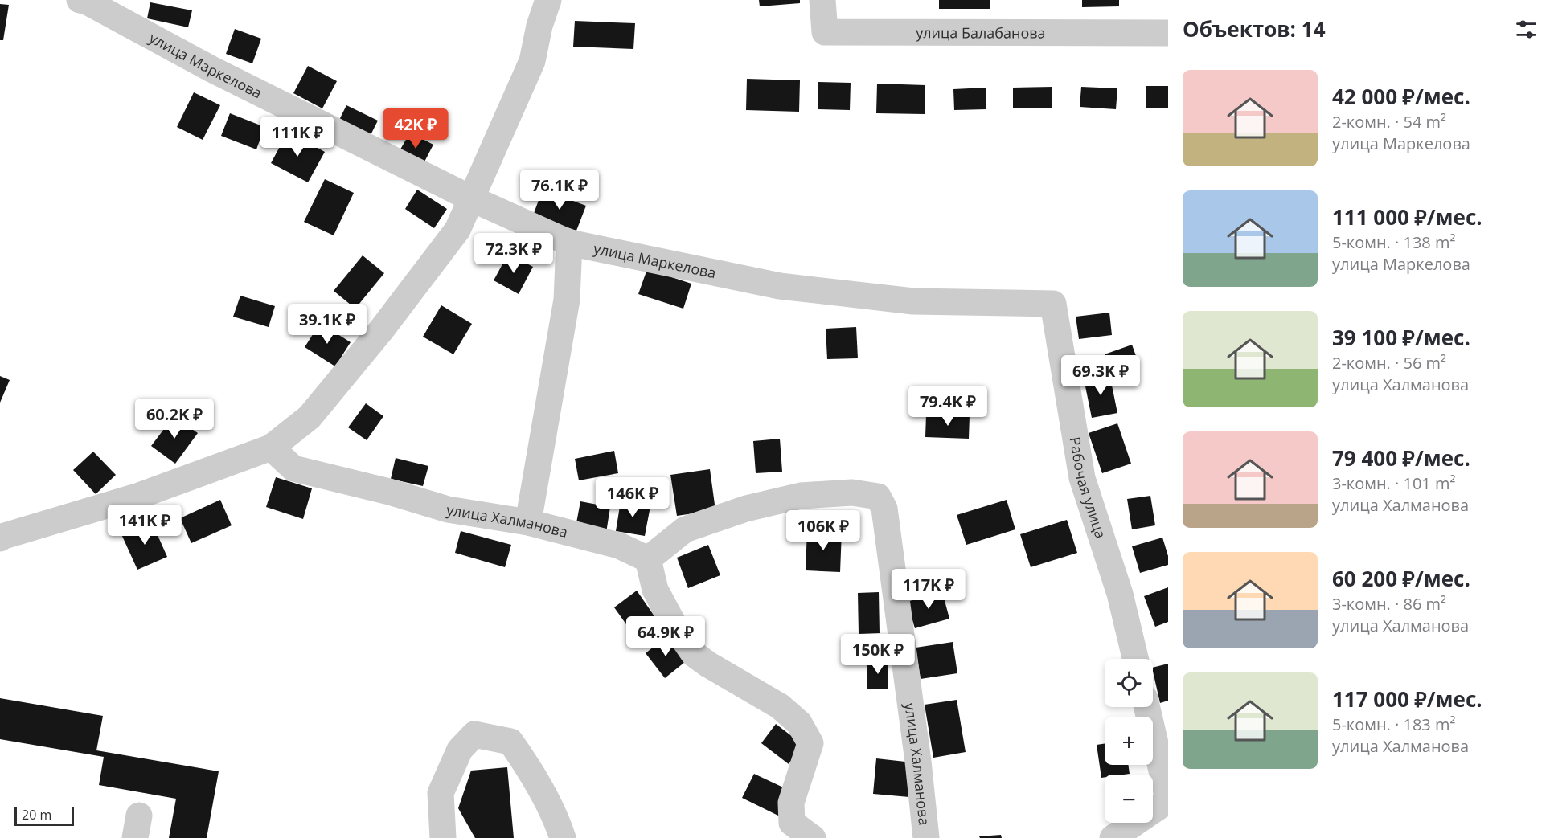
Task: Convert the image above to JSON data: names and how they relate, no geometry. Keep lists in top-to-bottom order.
{
  "streets": {
    "street": [
      "улица Балабанова",
      "улица Маркелова",
      "Рабочая улица",
      "улица Халманова"
    ]
  },
  "crossings": [
    ["улица Маркелова", "Рабочая улица"]
  ],
  "scale_bar": "20 m",
  "page": {
    "heading": "Объектов: 14",
    "list": [
      {
        "name": "42 000 ₽/мес.",
        "note": "2-комн. · 54 m² · улица Маркелова"
      },
      {
        "name": "111 000 ₽/мес.",
        "note": "5-комн. · 138 m² · улица Маркелова"
      },
      {
        "name": "39 100 ₽/мес.",
        "note": "2-комн. · 56 m² · улица Халманова"
      },
      {
        "name": "79 400 ₽/мес.",
        "note": "3-комн. · 101 m² · улица Халманова"
      },
      {
        "name": "60 200 ₽/мес.",
        "note": "3-комн. · 86 m² · улица Халманова"
      },
      {
        "name": "117 000 ₽/мес.",
        "note": "5-комн. · 183 m² · улица Халманова"
      }
    ],
    "price": [
      "42K ₽",
      "111K ₽",
      "76.1K ₽",
      "72.3K ₽",
      "39.1K ₽",
      "69.3K ₽",
      "79.4K ₽",
      "60.2K ₽",
      "146K ₽",
      "141K ₽",
      "106K ₽",
      "117K ₽",
      "64.9K ₽",
      "150K ₽"
    ],
    "map_buttons": ["+", "−"],
    "scale": "20 m"
  }
}
